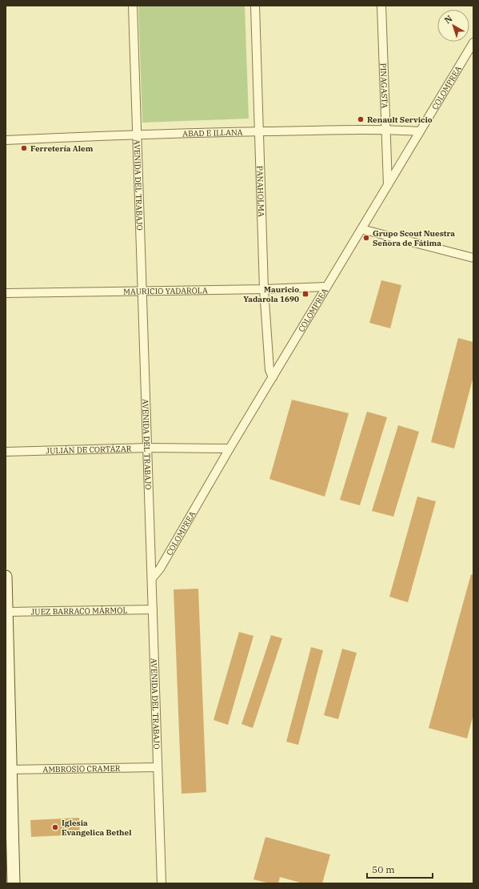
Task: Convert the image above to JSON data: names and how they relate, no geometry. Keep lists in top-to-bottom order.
{
  "streets": {
    "street": [
      "PINAGASTA",
      "COLOMPREA",
      "ABAD E ILLANA",
      "AVENIDA DEL TRABAJO",
      "PANAHOLMA",
      "MAURICIO YADAROLA",
      "JULIÁN DE CORTÁZAR",
      "JUEZ BARRACO MÁRMOL",
      "AMBROSIO CRAMER"
    ]
  },
  "crossings": [
    ["PINAGASTA", "COLOMPREA"],
    ["PINAGASTA", "ABAD E ILLANA"],
    ["COLOMPREA", "ABAD E ILLANA"],
    ["COLOMPREA", "AVENIDA DEL TRABAJO"],
    ["COLOMPREA", "PANAHOLMA"],
    ["COLOMPREA", "MAURICIO YADAROLA"],
    ["COLOMPREA", "JULIÁN DE CORTÁZAR"],
    ["ABAD E ILLANA", "AVENIDA DEL TRABAJO"],
    ["ABAD E ILLANA", "PANAHOLMA"],
    ["AVENIDA DEL TRABAJO", "MAURICIO YADAROLA"],
    ["AVENIDA DEL TRABAJO", "JULIÁN DE CORTÁZAR"],
    ["AVENIDA DEL TRABAJO", "JUEZ BARRACO MÁRMOL"],
    ["AVENIDA DEL TRABAJO", "AMBROSIO CRAMER"],
    ["PANAHOLMA", "MAURICIO YADAROLA"]
  ],
  "places": {
    "other": [
      "Renault Servicio",
      "Ferretería Alem",
      "Grupo Scout Nuestra Señora de Fátima",
      "Iglesia Evangelica Bethel"
    ],
    "transit": ["Mauricio Yadarola 1690"]
  },
  "scale_bar": "50 m",
  "north": "top left"
}
